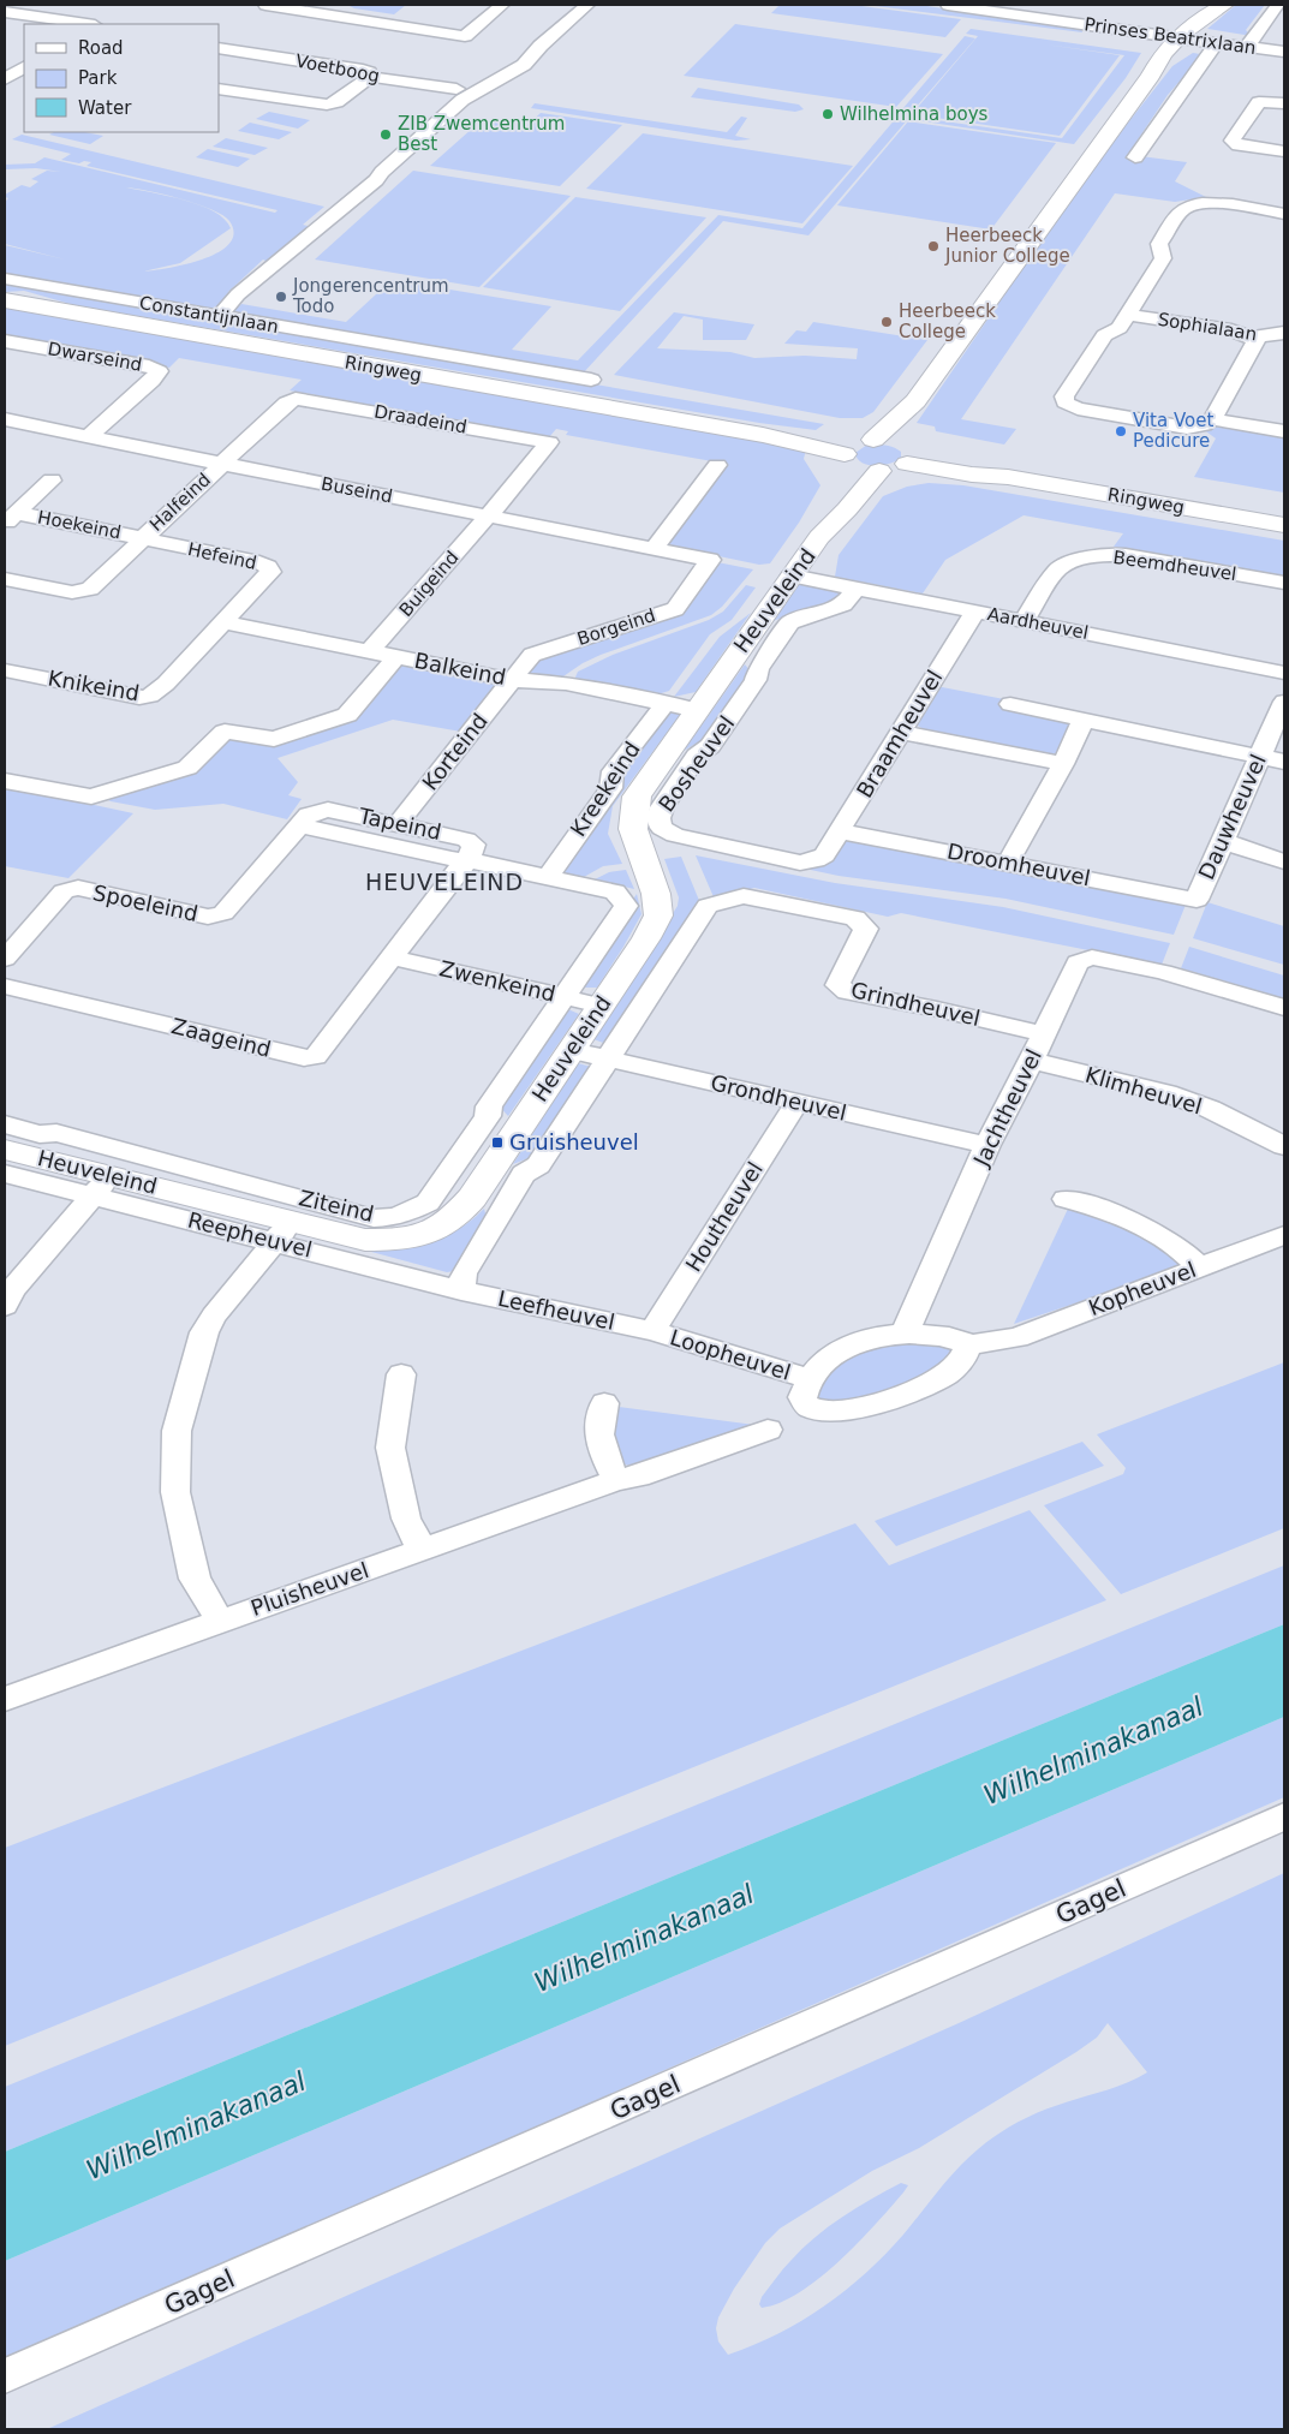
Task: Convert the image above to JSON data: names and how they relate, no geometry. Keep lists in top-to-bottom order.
{
  "streets": {
    "main road": ["Ringweg", "Heuveleind"],
    "street": [
      "Prinses Beatrixlaan",
      "Voetboog",
      "Constantijnlaan",
      "Sophialaan",
      "Dwarseind",
      "Draadeind",
      "Buseind",
      "Halfeind",
      "Hoekeind",
      "Hefeind",
      "Beemdheuvel",
      "Buigeind",
      "Aardheuvel",
      "Borgeind",
      "Balkeind",
      "Knikeind",
      "Braamheuvel",
      "Korteind",
      "Bosheuvel",
      "Kreekeind",
      "Dauwheuvel",
      "Tapeind",
      "Droomheuvel",
      "Spoeleind",
      "Zwenkeind",
      "Grindheuvel",
      "Zaageind",
      "Klimheuvel",
      "Grondheuvel",
      "Jachtheuvel",
      "Ziteind",
      "Houtheuvel",
      "Reepheuvel",
      "Kopheuvel",
      "Leefheuvel",
      "Loopheuvel",
      "Pluisheuvel",
      "Gagel"
    ]
  },
  "crossings": [
    ["Dwarseind", "Buseind"],
    ["Ringweg", "Heuveleind"],
    ["Draadeind", "Buseind"],
    ["Draadeind", "Halfeind"],
    ["Draadeind", "Buigeind"],
    ["Buseind", "Halfeind"],
    ["Buseind", "Buigeind"],
    ["Buseind", "Borgeind"],
    ["Halfeind", "Hoekeind"],
    ["Halfeind", "Hefeind"],
    ["Hoekeind", "Hefeind"],
    ["Hefeind", "Balkeind"],
    ["Hefeind", "Knikeind"],
    ["Beemdheuvel", "Aardheuvel"],
    ["Buigeind", "Balkeind"],
    ["Heuveleind", "Aardheuvel"],
    ["Heuveleind", "Balkeind"],
    ["Heuveleind", "Zwenkeind"],
    ["Heuveleind", "Grondheuvel"],
    ["Heuveleind", "Reepheuvel"],
    ["Aardheuvel", "Braamheuvel"],
    ["Aardheuvel", "Bosheuvel"],
    ["Borgeind", "Balkeind"],
    ["Borgeind", "Korteind"],
    ["Balkeind", "Knikeind"],
    ["Balkeind", "Korteind"],
    ["Balkeind", "Kreekeind"],
    ["Braamheuvel", "Bosheuvel"],
    ["Braamheuvel", "Droomheuvel"],
    ["Korteind", "Tapeind"],
    ["Kreekeind", "Tapeind"],
    ["Dauwheuvel", "Droomheuvel"],
    ["Tapeind", "Spoeleind"],
    ["Tapeind", "Zwenkeind"],
    ["Tapeind", "Zaageind"],
    ["Tapeind", "Ziteind"],
    ["Zwenkeind", "Zaageind"],
    ["Zwenkeind", "Ziteind"],
    ["Grindheuvel", "Grondheuvel"],
    ["Grindheuvel", "Jachtheuvel"],
    ["Klimheuvel", "Jachtheuvel"],
    ["Grondheuvel", "Jachtheuvel"],
    ["Grondheuvel", "Houtheuvel"],
    ["Houtheuvel", "Leefheuvel"],
    ["Houtheuvel", "Loopheuvel"],
    ["Reepheuvel", "Leefheuvel"],
    ["Kopheuvel", "Loopheuvel"],
    ["Leefheuvel", "Loopheuvel"],
    ["Loopheuvel", "Pluisheuvel"]
  ],
  "districts": ["HEUVELEIND"],
  "water": ["Wilhelminakanaal"],
  "places": {
    "other": [
      "Wilhelmina boys",
      "ZIB Zwemcentrum Best",
      "Heerbeeck Junior College",
      "Jongerencentrum Todo",
      "Heerbeeck College",
      "Vita Voet Pedicure"
    ],
    "transit": ["Gruisheuvel"]
  },
  "legend": ["Road", "Park", "Water"]
}
